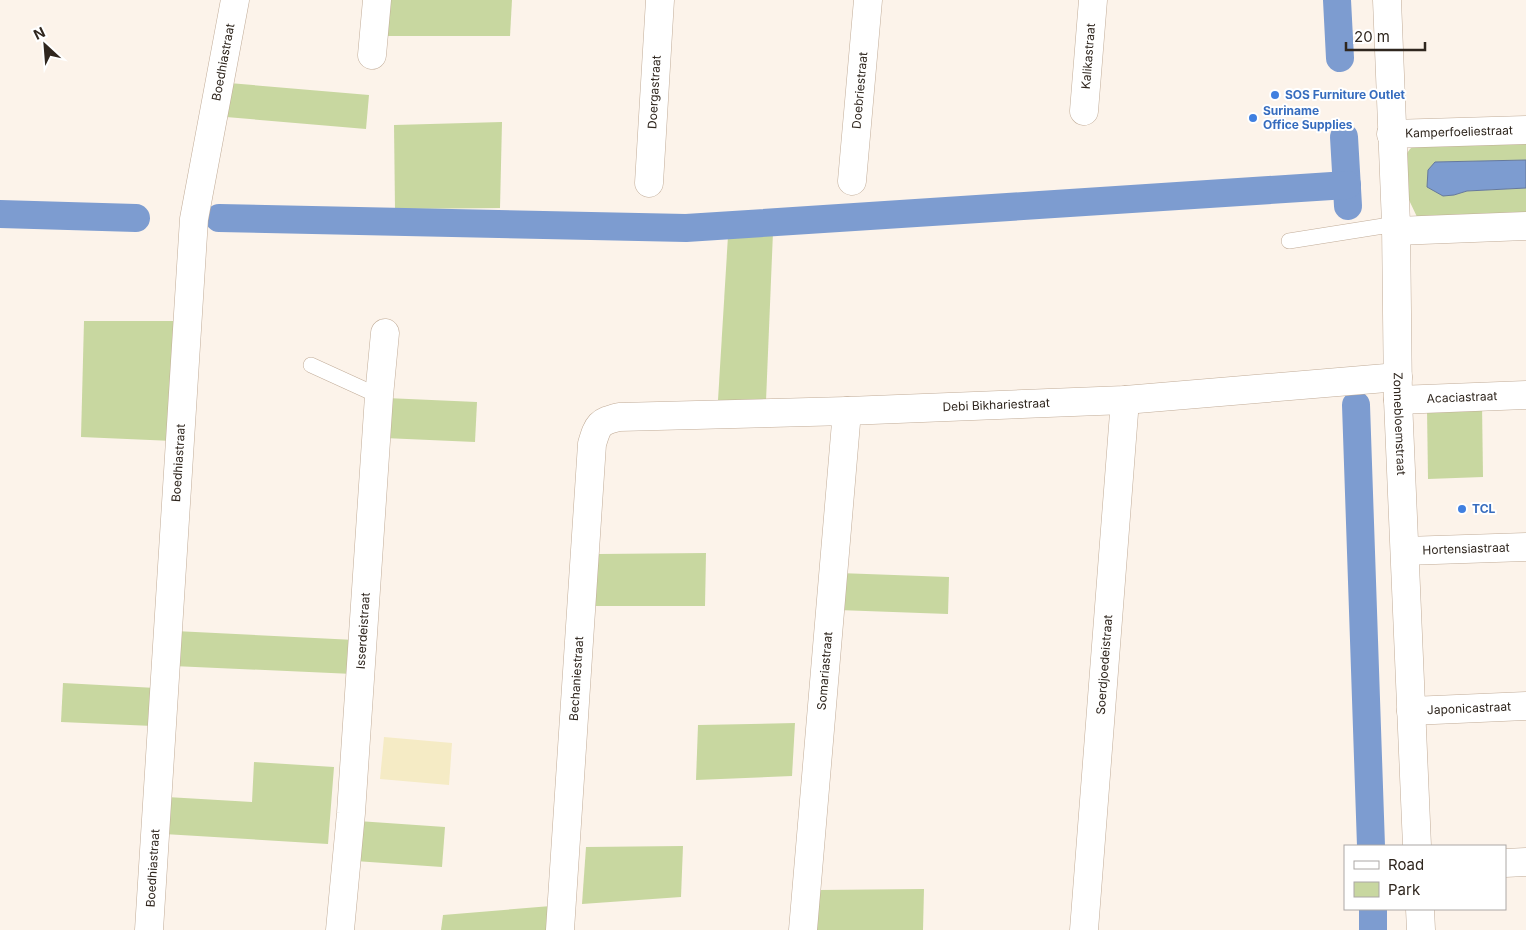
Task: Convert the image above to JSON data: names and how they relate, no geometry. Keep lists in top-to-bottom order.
{
  "streets": {
    "street": [
      "Kalikastraat",
      "Boedhiastraat",
      "Doergastraat",
      "Doebriestraat",
      "Kamperfoeliestraat",
      "Acaciastraat",
      "Debi Bikhariestraat",
      "Zonnebloemstraat",
      "Hortensiastraat",
      "Isserdeistraat",
      "Soerdjoedeistraat",
      "Somariastraat",
      "Bechaniestraat",
      "Japonicastraat"
    ]
  },
  "crossings": [
    ["Kamperfoeliestraat", "Zonnebloemstraat"],
    ["Acaciastraat", "Debi Bikhariestraat"],
    ["Acaciastraat", "Zonnebloemstraat"],
    ["Debi Bikhariestraat", "Zonnebloemstraat"],
    ["Debi Bikhariestraat", "Soerdjoedeistraat"],
    ["Debi Bikhariestraat", "Somariastraat"],
    ["Debi Bikhariestraat", "Bechaniestraat"],
    ["Zonnebloemstraat", "Hortensiastraat"],
    ["Zonnebloemstraat", "Japonicastraat"]
  ],
  "places": ["SOS Furniture Outlet", "Suriname Office Supplies", "TCL"],
  "legend": ["Road", "Park"],
  "scale_bar": "20 m",
  "north": "top left"
}
